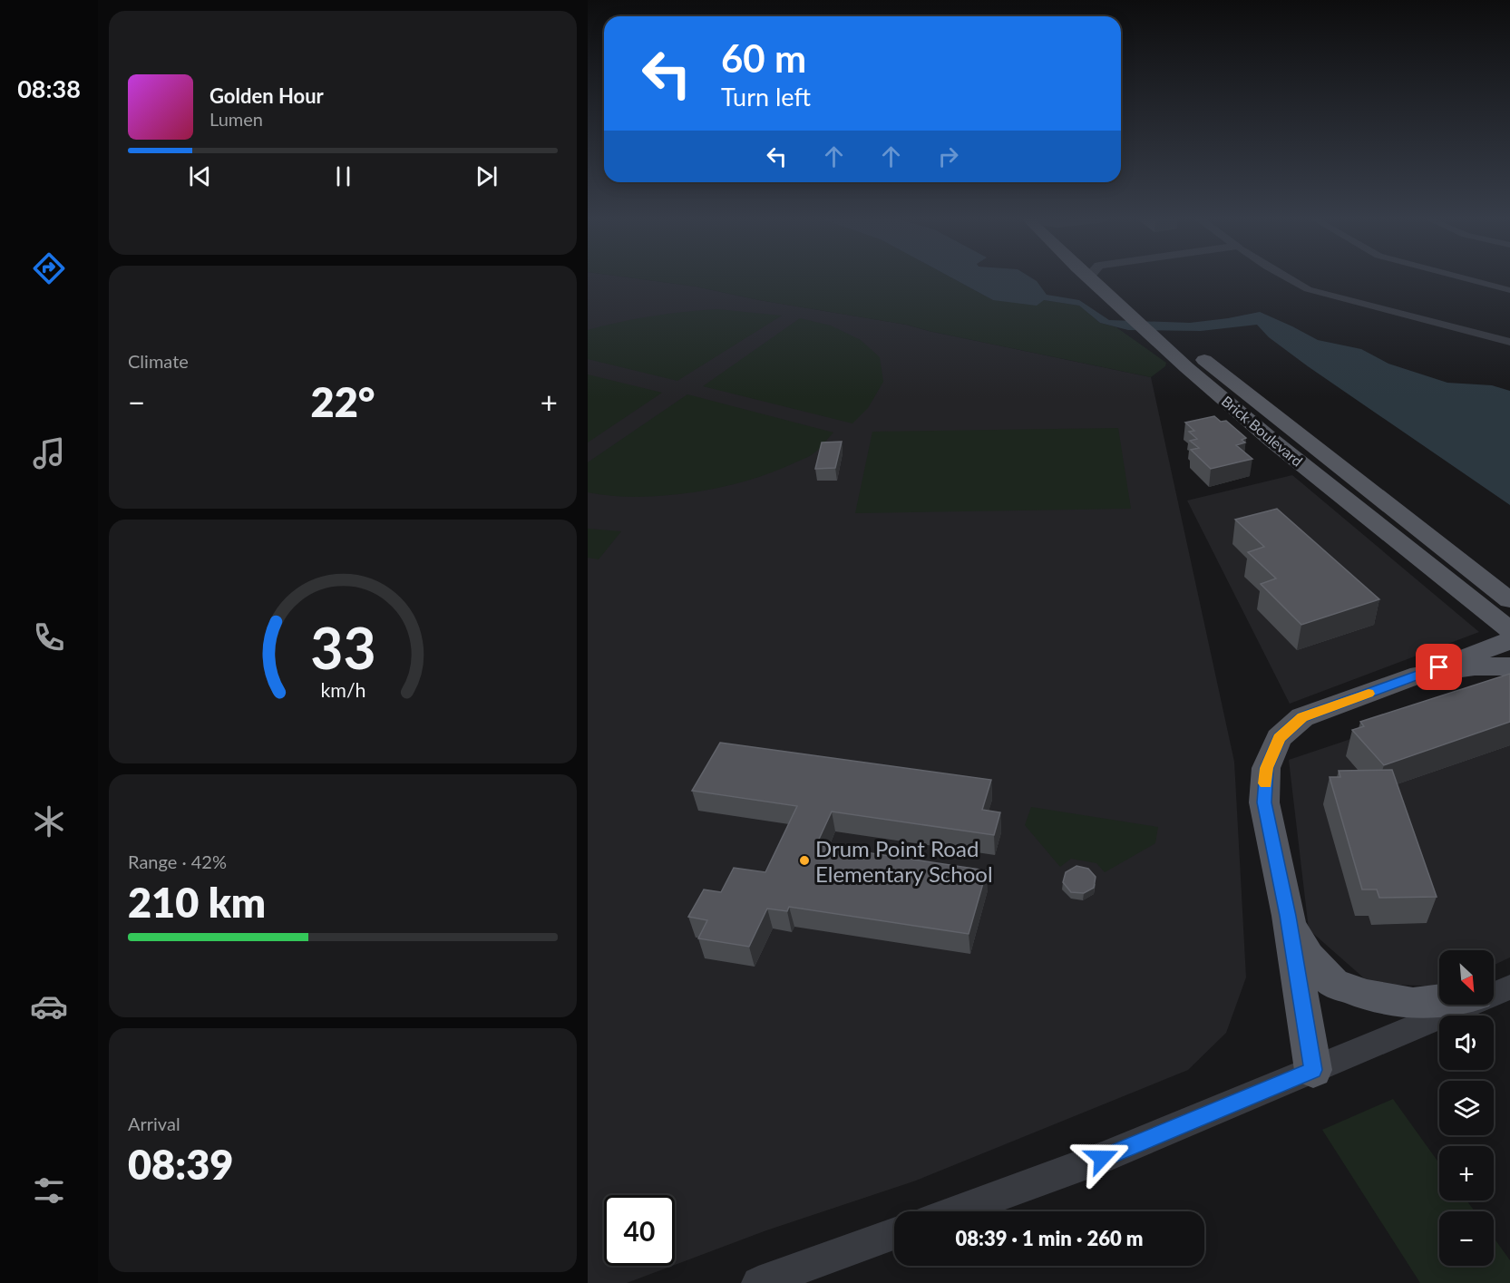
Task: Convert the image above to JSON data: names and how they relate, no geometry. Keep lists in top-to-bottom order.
{
  "streets": {
    "main road": ["Brick Boulevard"]
  },
  "places": ["Drum Point Road Elementary School"],
  "north": "bottom right",
  "page": {
    "tabs": "08:38",
    "turn": ["60 m", "Turn left"],
    "song": ["Golden Hour", "Lumen"],
    "tile": [
      "Climate",
      ["Range · 42%", "210 km"],
      ["Arrival", "08:39"]
    ],
    "heat": ["−", "22°", "+"],
    "map_buttons": ["+", "−"],
    "limit": "40",
    "trip": "08:39 · 1 min · 260 m",
    "gauge": ["33", "km/h"]
  }
}
